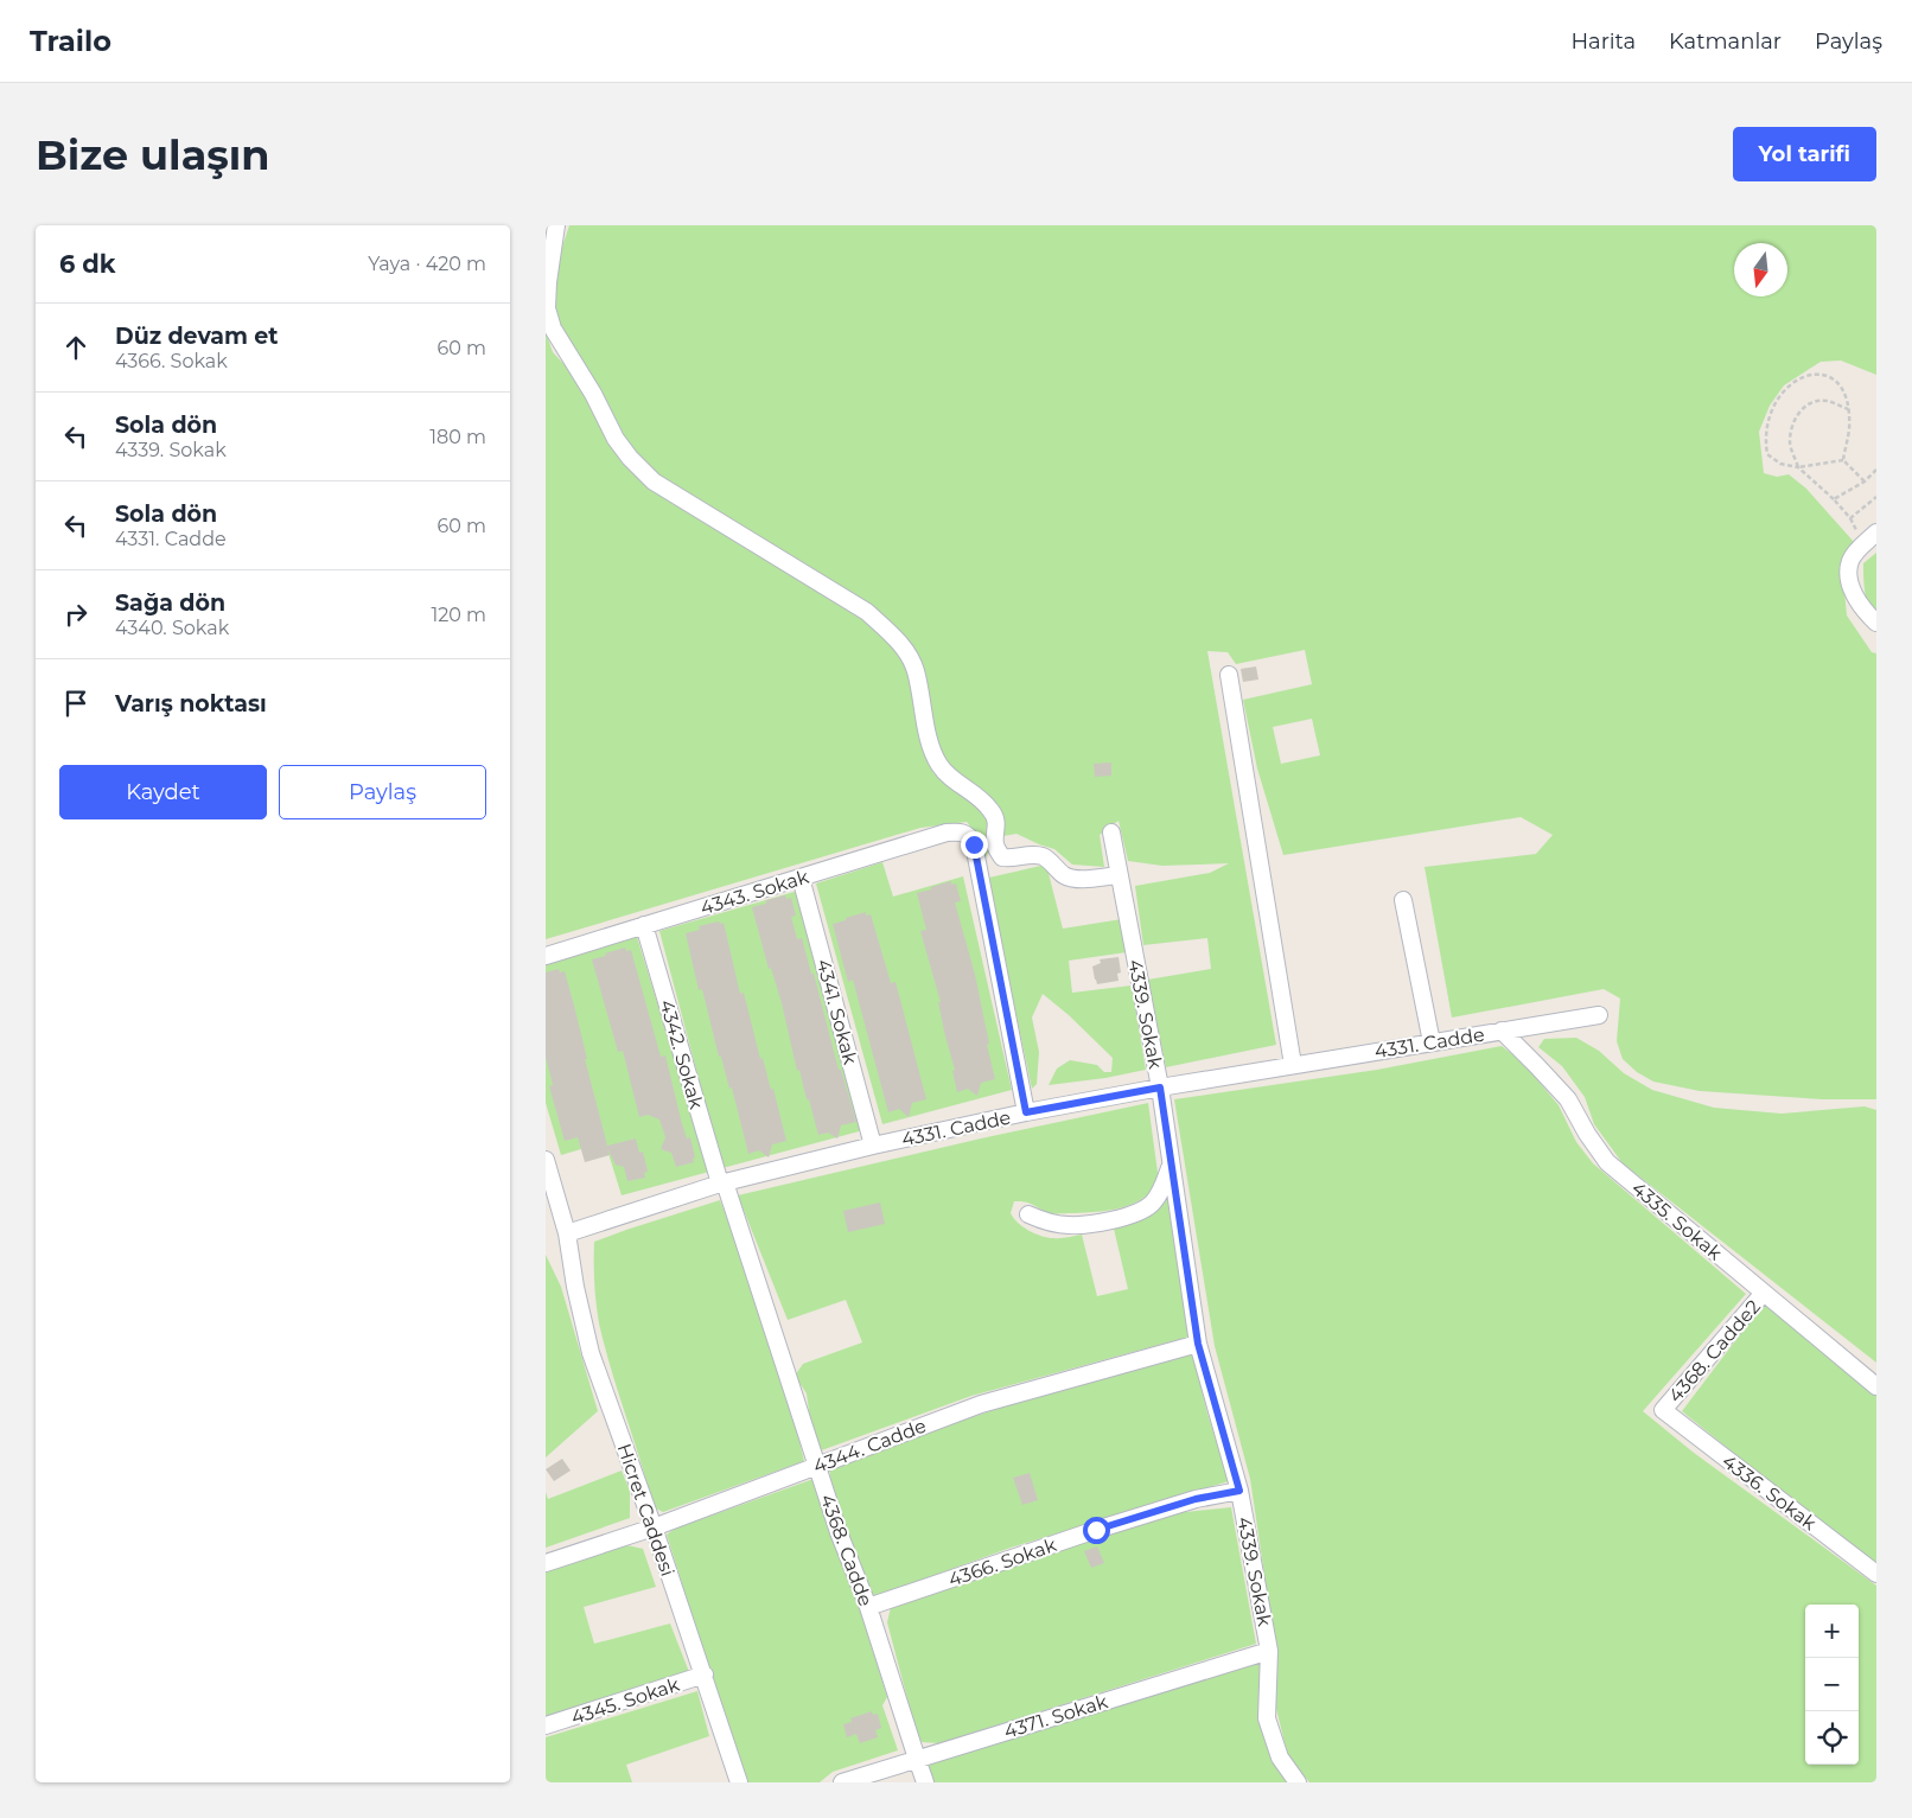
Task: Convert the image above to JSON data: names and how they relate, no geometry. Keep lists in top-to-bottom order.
{
  "streets": {
    "street": [
      "4343. Sokak",
      "4341. Sokak",
      "4339. Sokak",
      "4331. Cadde",
      "4342. Sokak",
      "4335. Sokak",
      "4368. Cadde2",
      "4344. Cadde",
      "4336. Sokak",
      "Hicret Caddesi",
      "4368. Cadde",
      "4366. Sokak",
      "4345. Sokak",
      "4371. Sokak"
    ]
  },
  "crossings": [
    ["4343. Sokak", "4341. Sokak"],
    ["4343. Sokak", "4331. Cadde"],
    ["4343. Sokak", "4342. Sokak"],
    ["4341. Sokak", "4331. Cadde"],
    ["4339. Sokak", "4331. Cadde"],
    ["4339. Sokak", "4344. Cadde"],
    ["4339. Sokak", "4366. Sokak"],
    ["4339. Sokak", "4371. Sokak"],
    ["4331. Cadde", "4342. Sokak"],
    ["4331. Cadde", "4335. Sokak"],
    ["4331. Cadde", "Hicret Caddesi"],
    ["4331. Cadde", "4368. Cadde"],
    ["4342. Sokak", "4368. Cadde"],
    ["4335. Sokak", "4368. Cadde2"],
    ["4368. Cadde2", "4336. Sokak"],
    ["4344. Cadde", "Hicret Caddesi"],
    ["4344. Cadde", "4368. Cadde"],
    ["Hicret Caddesi", "4345. Sokak"],
    ["4368. Cadde", "4366. Sokak"],
    ["4368. Cadde", "4371. Sokak"]
  ],
  "north": "bottom",
  "page": {
    "header": "Trailo",
    "nav": ["Harita", "Katmanlar", "Paylaş"],
    "buttons": [
      "Yol tarifi",
      ["Kaydet", "Paylaş"]
    ],
    "title": "Bize ulaşın",
    "heading": ["6 dk", "Yaya · 420 m"],
    "list": [
      ["Düz devam et", "4366. Sokak", "60 m"],
      ["Sola dön", "4339. Sokak", "180 m"],
      ["Sola dön", "4331. Cadde", "60 m"],
      ["Sağa dön", "4340. Sokak", "120 m"],
      "Varış noktası"
    ],
    "map_buttons": ["+", "−"]
  }
}
